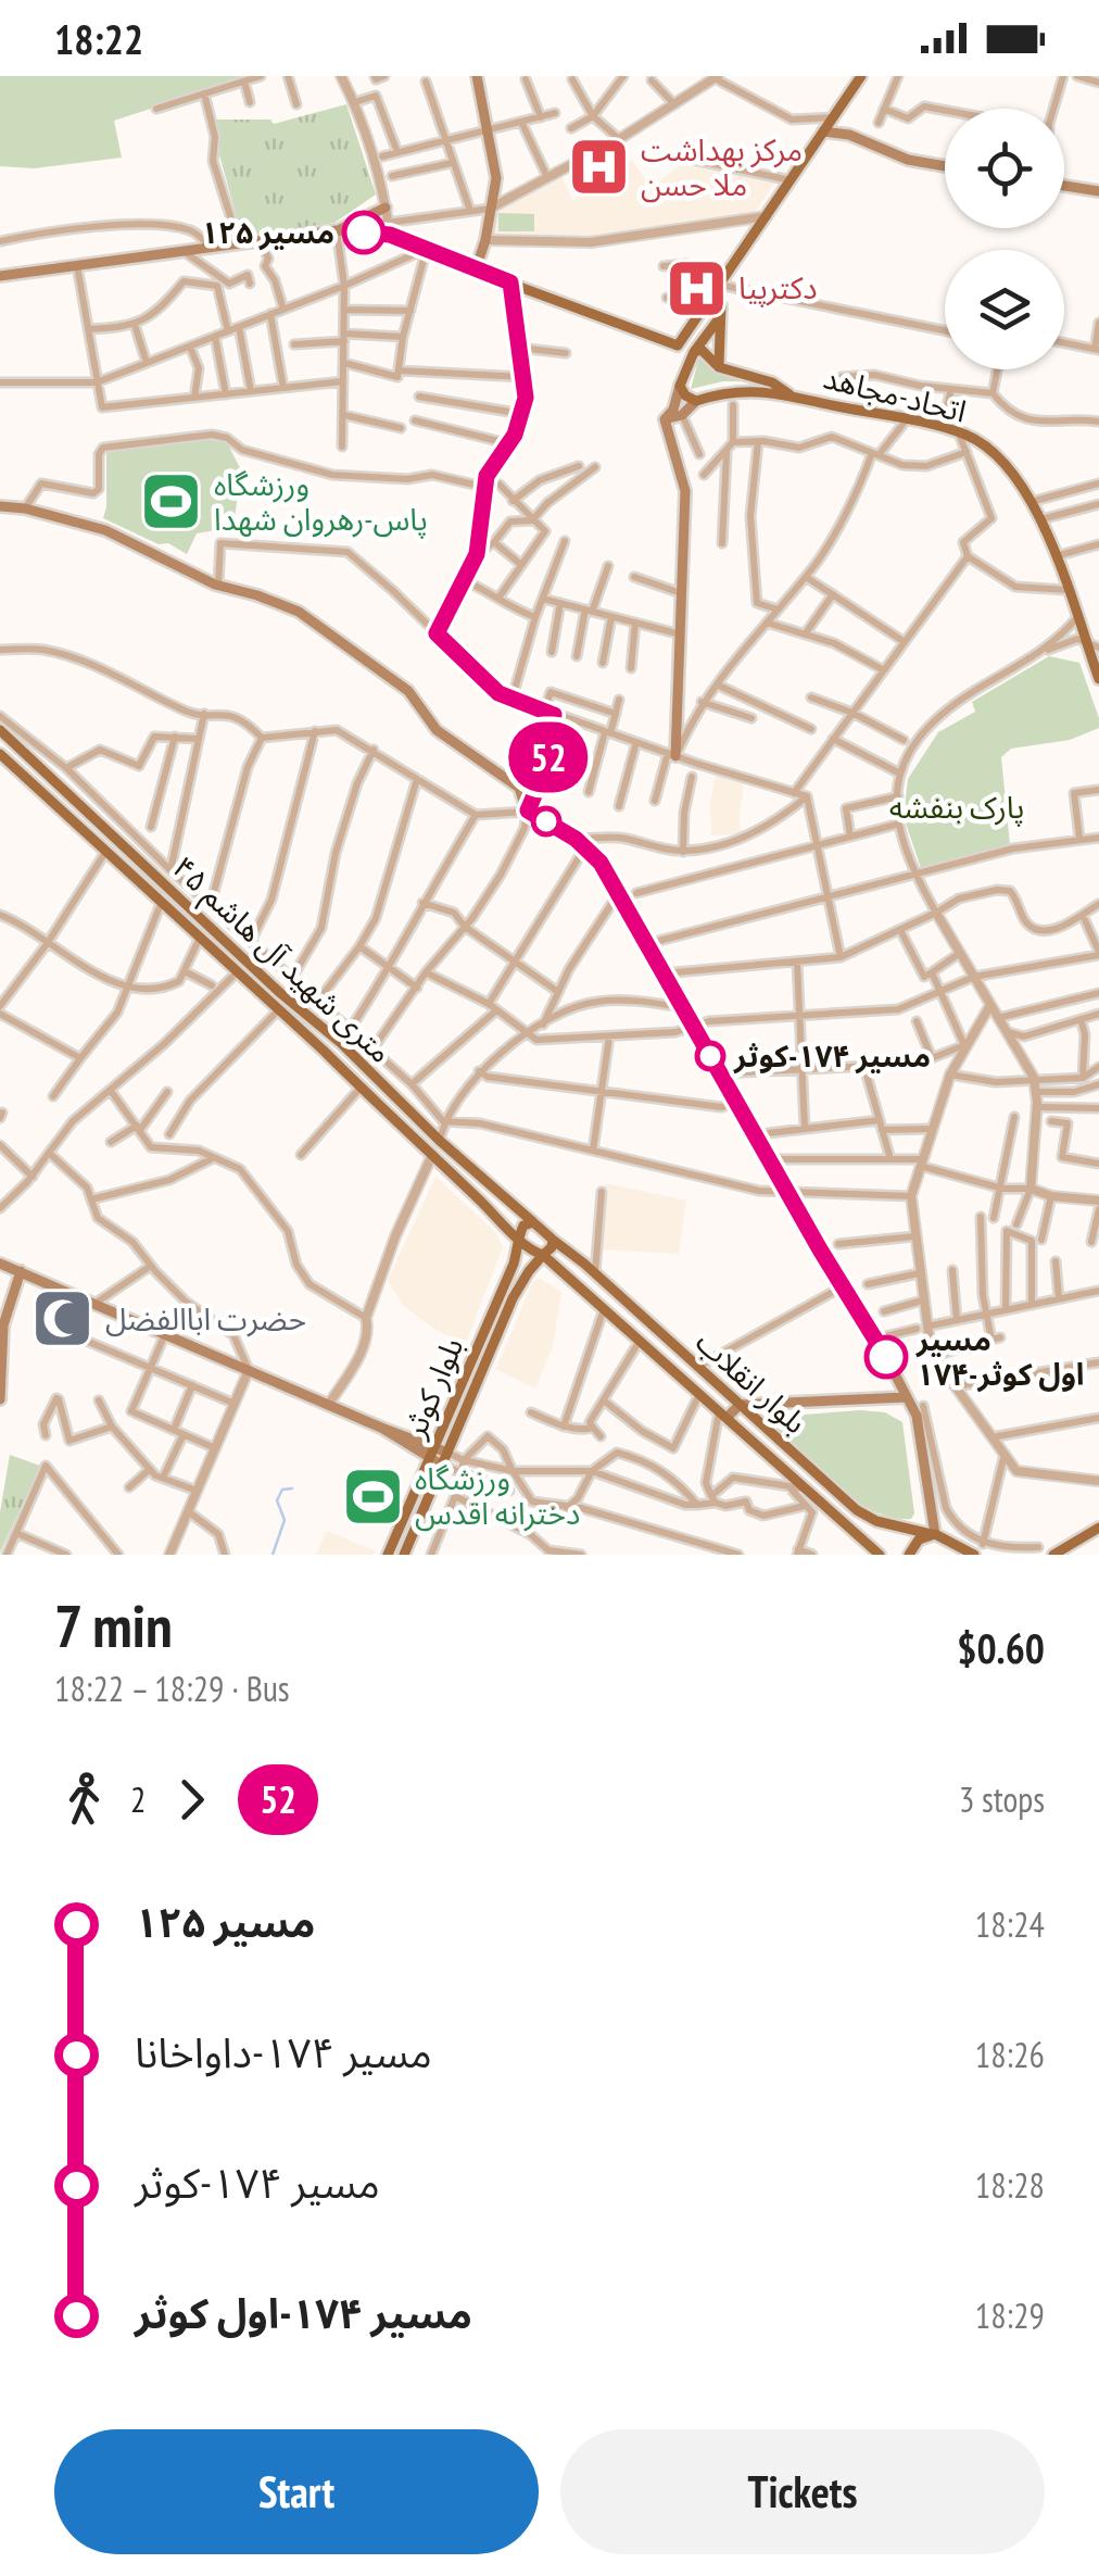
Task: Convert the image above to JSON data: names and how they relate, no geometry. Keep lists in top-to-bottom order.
{
  "streets": {
    "main road": [
      "اتحاد-مجاهد",
      "۴۵ متری شهید آل هاشم",
      "بلوار انقلاب",
      "بلوار کوثر"
    ]
  },
  "crossings": [
    ["۴۵ متری شهید آل هاشم", "بلوار انقلاب"],
    ["۴۵ متری شهید آل هاشم", "بلوار کوثر"],
    ["بلوار انقلاب", "بلوار کوثر"]
  ],
  "parks": ["پارک بنفشه"],
  "places": {
    "hospital": ["مرکز بهداشت ملا حسن", "دکترپیا"],
    "other": ["مسیر ۱۲۵", "مسیر ۱۷۴-کوثر", "مسیر ۱۷۴-اول کوثر"],
    "sports": ["ورزشگاه پاس-رهروان شهدا", "ورزشگاه دخترانه اقدس"],
    "mosque": ["حضرت اباالفضل"]
  },
  "lines": ["bus line 52"],
  "page": {
    "status": "18:22",
    "on_map": "52",
    "heading": ["7 min", "18:22 – 18:29 · Bus", "$0.60"],
    "legs": ["2", "52", "3 stops"],
    "list": [
      {
        "name": "مسیر ۱۲۵",
        "value": "18:24"
      },
      {
        "name": "مسیر ۱۷۴-داواخانا",
        "value": "18:26"
      },
      {
        "name": "مسیر ۱۷۴-کوثر",
        "value": "18:28"
      },
      {
        "name": "مسیر ۱۷۴-اول کوثر",
        "value": "18:29"
      }
    ],
    "buttons": ["Start", "Tickets"]
  }
}
